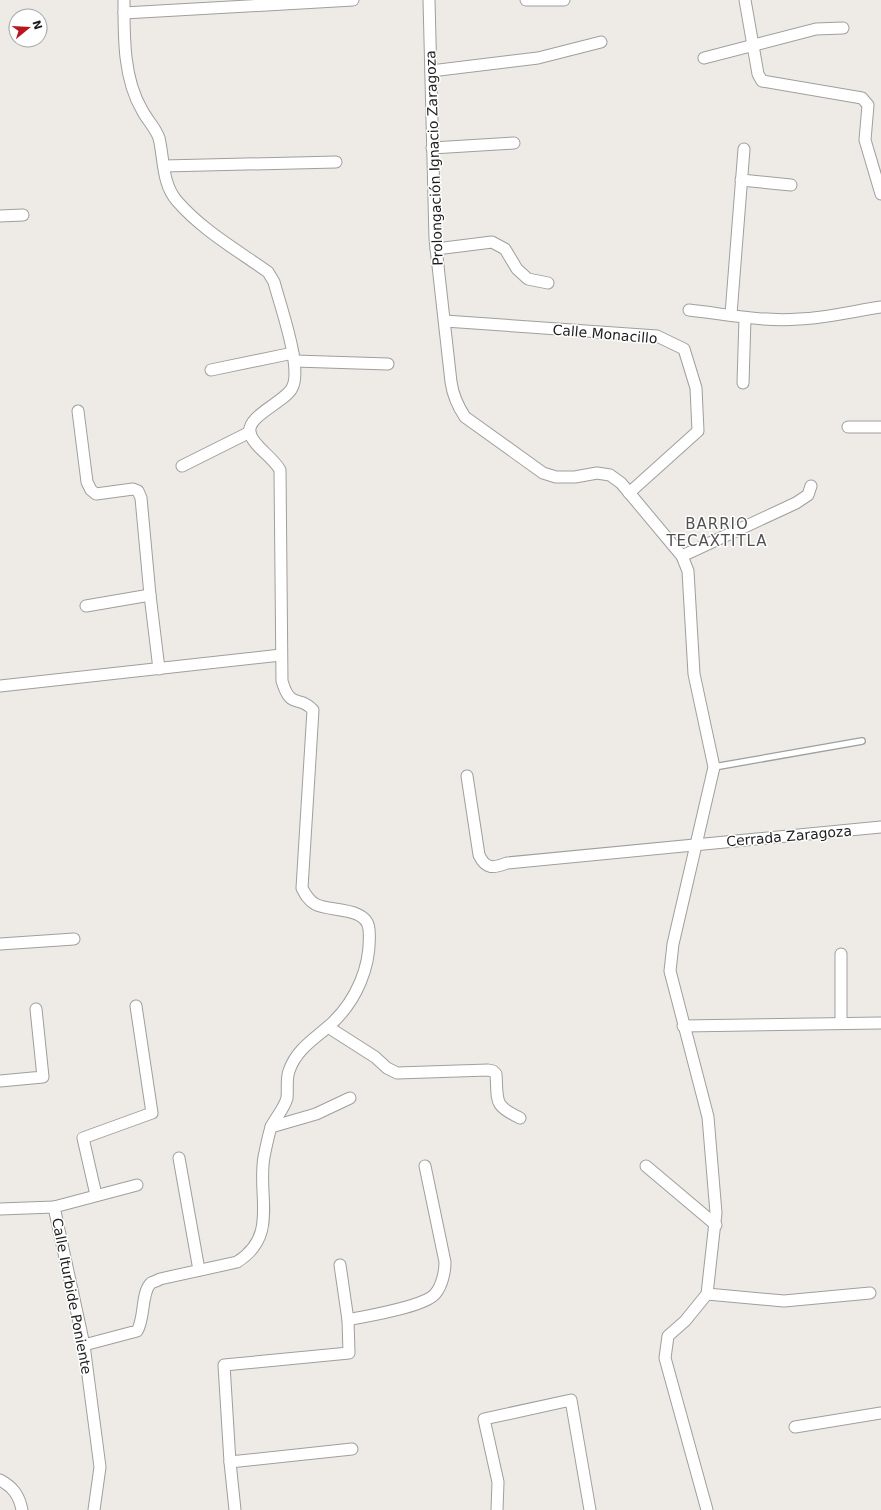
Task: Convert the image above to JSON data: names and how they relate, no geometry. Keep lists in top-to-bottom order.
{
  "streets": {
    "street": [
      "Prolongación Ignacio Zaragoza",
      "Calle Monacillo",
      "Cerrada Zaragoza",
      "Calle Iturbide Poniente"
    ]
  },
  "crossings": [
    ["Prolongación Ignacio Zaragoza", "Calle Monacillo"],
    ["Prolongación Ignacio Zaragoza", "Cerrada Zaragoza"]
  ],
  "districts": ["BARRIO TECAXTITLA"],
  "north": "right"
}
